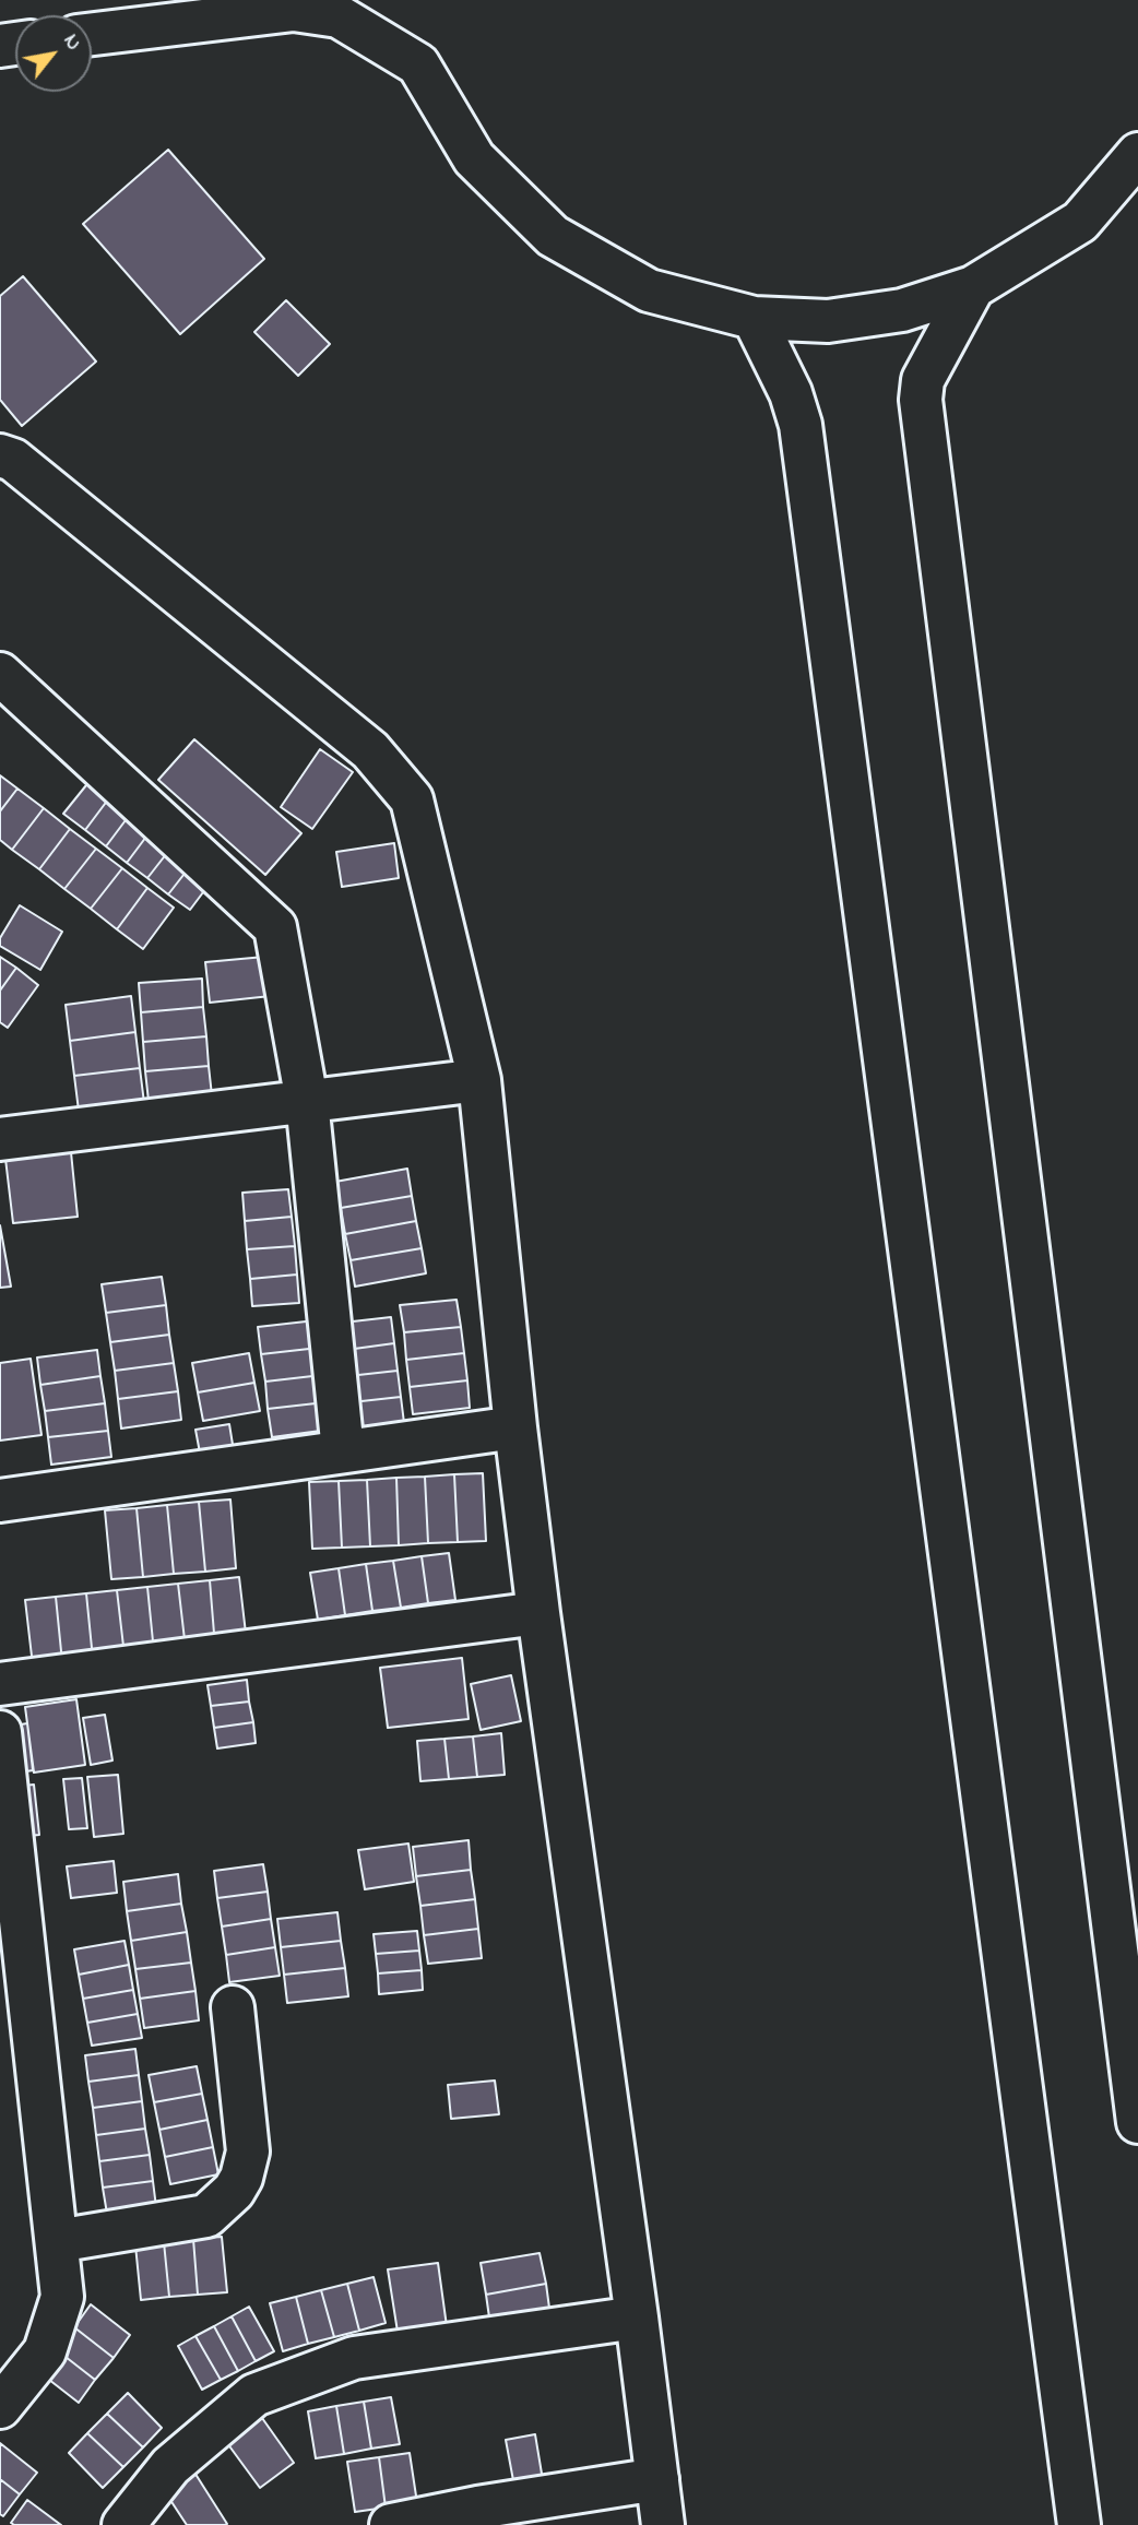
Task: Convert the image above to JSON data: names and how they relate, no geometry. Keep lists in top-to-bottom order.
{
  "north": "top right"
}
